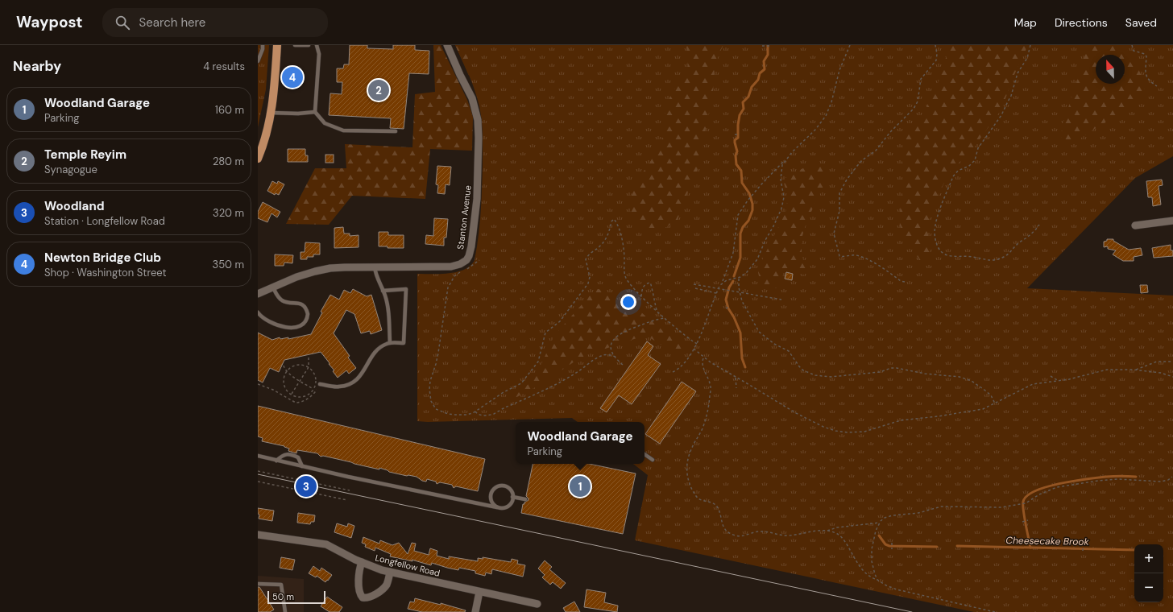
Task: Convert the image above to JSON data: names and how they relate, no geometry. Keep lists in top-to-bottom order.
{
  "streets": {
    "street": ["Stanton Avenue", "Longfellow Road"]
  },
  "water": ["Cheesecake Brook"],
  "scale_bar": "50 m",
  "north": "top",
  "page": {
    "header": "Waypost",
    "search": "Search here",
    "nav": ["Map", "Directions", "Saved"],
    "heading": ["Nearby", "4 results"],
    "pins": [
      "4",
      "2",
      "1",
      "3"
    ],
    "list": [
      {
        "mark": "1",
        "name": "Woodland Garage",
        "note": "Parking",
        "value": "160 m"
      },
      {
        "mark": "2",
        "name": "Temple Reyim",
        "note": "Synagogue",
        "value": "280 m"
      },
      {
        "mark": "3",
        "name": "Woodland",
        "note": "Station · Longfellow Road",
        "value": "320 m"
      },
      {
        "mark": "4",
        "name": "Newton Bridge Club",
        "note": "Shop · Washington Street",
        "value": "350 m"
      }
    ],
    "popup": ["Woodland Garage", "Parking"],
    "map_buttons": ["+", "−"],
    "scale": "50 m"
  }
}
